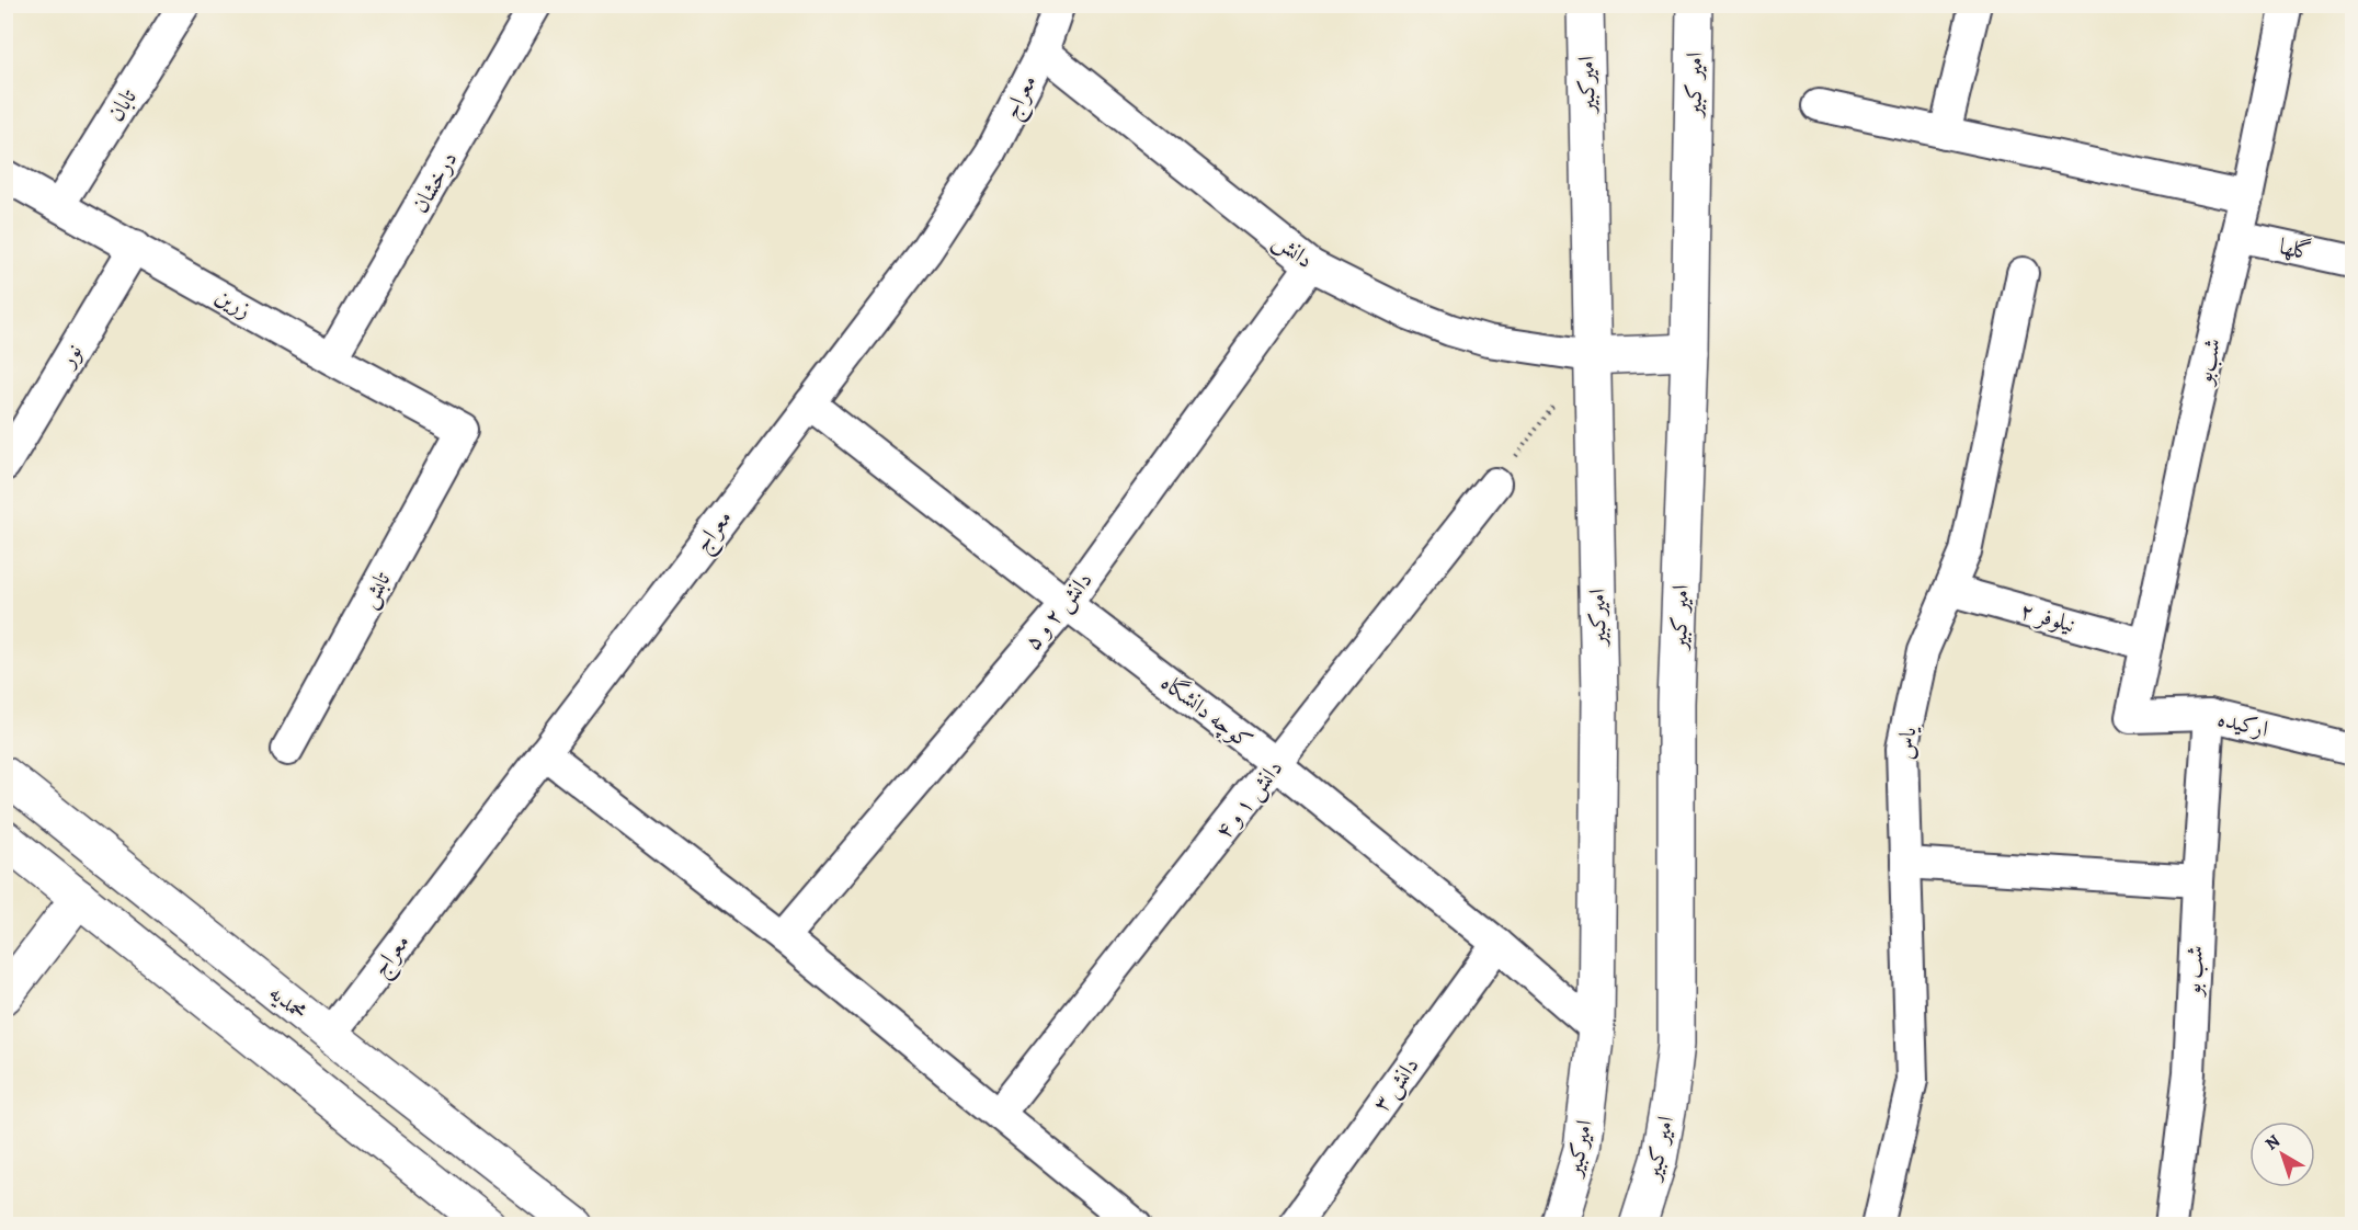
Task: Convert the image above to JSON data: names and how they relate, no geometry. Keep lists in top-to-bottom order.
{
  "streets": {
    "street": [
      "امیرکبیر",
      "امیر کبیر",
      "معراج",
      "تابان",
      "درخشان",
      "گلها",
      "دانش",
      "زرین",
      "نور",
      "شب‌بو",
      "تابش",
      "دانش ۲ و ۵",
      "نیلوفر ۲",
      "کوچه دانشگاه",
      "ارکیده",
      "یاس",
      "دانش ۱ و ۴",
      "شب بو",
      "محمدیه",
      "دانش ۳"
    ]
  },
  "crossings": [
    ["امیرکبیر", "دانش"],
    ["امیرکبیر", "کوچه دانشگاه"],
    ["معراج", "دانش"],
    ["معراج", "کوچه دانشگاه"],
    ["معراج", "محمدیه"],
    ["تابان", "زرین"],
    ["درخشان", "زرین"],
    ["گلها", "شب‌بو"],
    ["دانش", "دانش ۲ و ۵"],
    ["زرین", "نور"],
    ["زرین", "تابش"],
    ["شب‌بو", "نیلوفر ۲"],
    ["شب‌بو", "ارکیده"],
    ["دانش ۲ و ۵", "کوچه دانشگاه"],
    ["نیلوفر ۲", "یاس"],
    ["کوچه دانشگاه", "دانش ۱ و ۴"],
    ["کوچه دانشگاه", "دانش ۳"],
    ["ارکیده", "شب بو"]
  ],
  "north": "top left"
}
